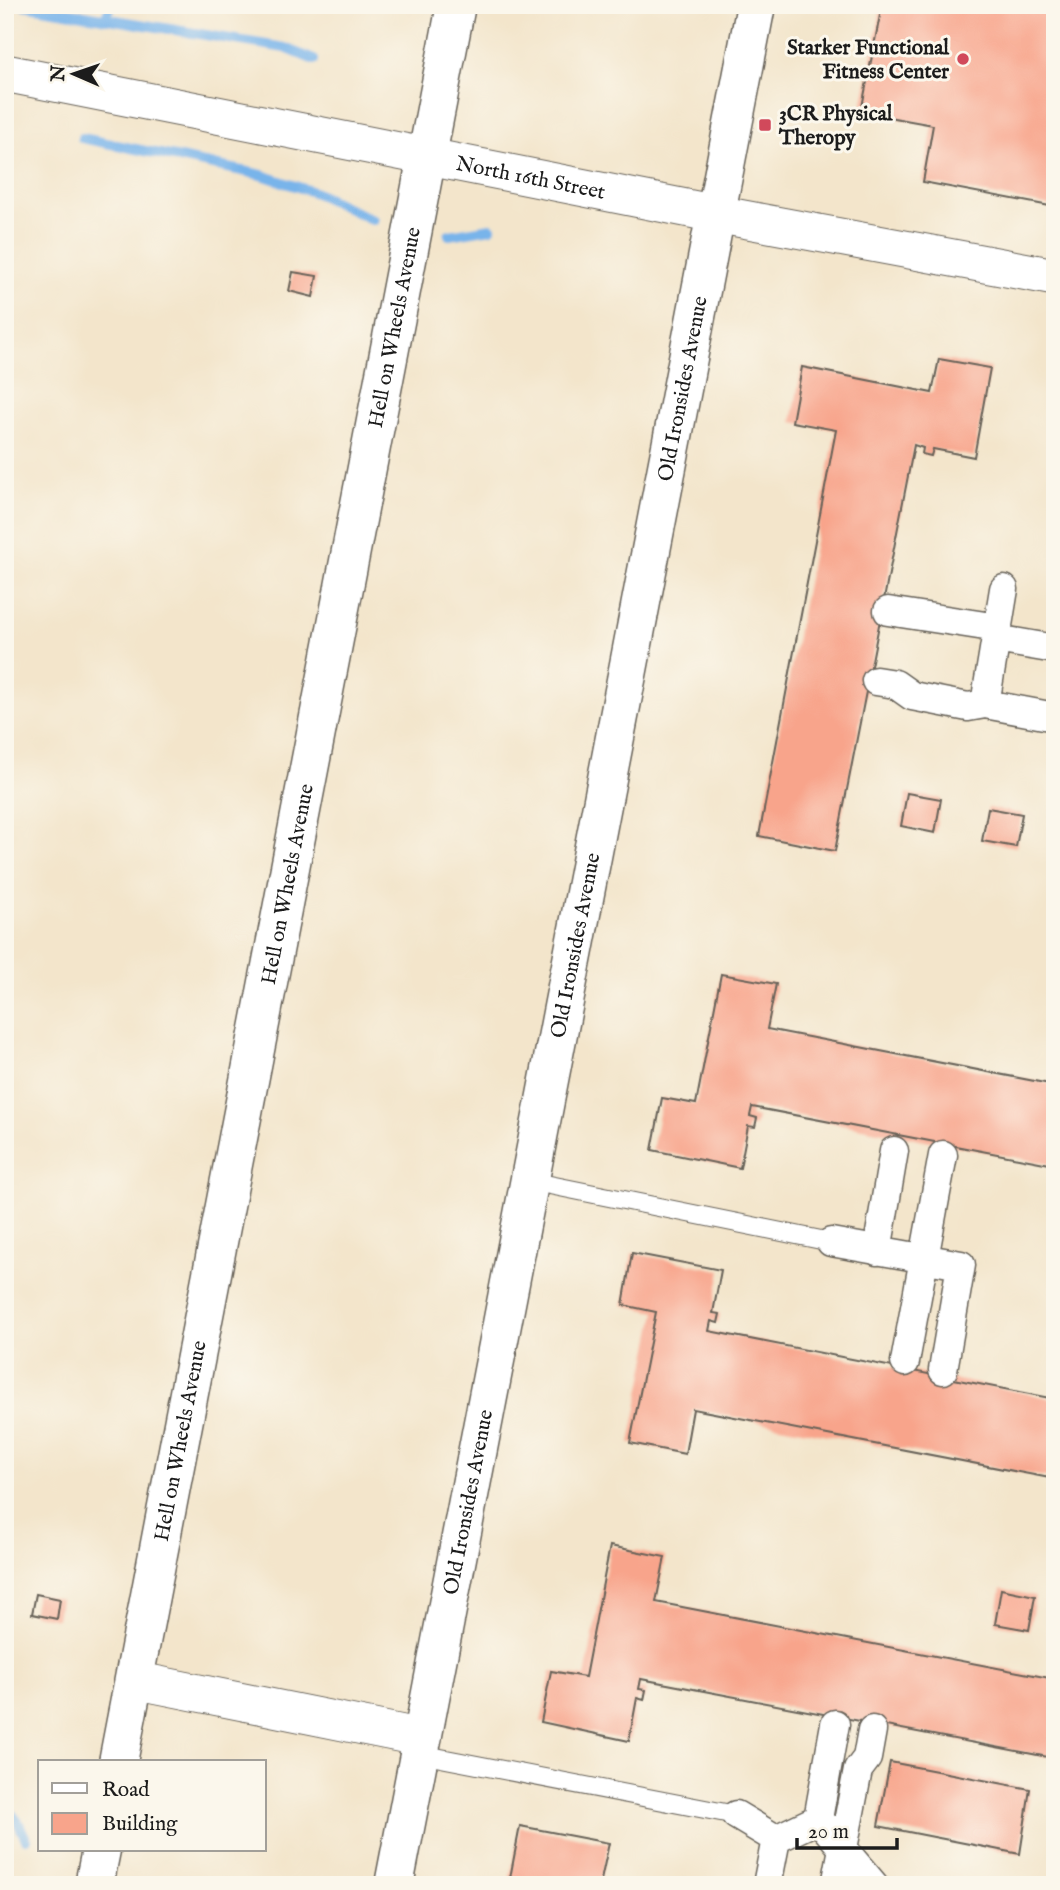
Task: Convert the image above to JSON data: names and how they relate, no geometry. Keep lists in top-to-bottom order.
{
  "streets": {
    "street": ["North 16th Street", "Hell on Wheels Avenue", "Old Ironsides Avenue"]
  },
  "crossings": [
    ["North 16th Street", "Hell on Wheels Avenue"],
    ["North 16th Street", "Old Ironsides Avenue"]
  ],
  "places": {
    "other": ["Starker Functional Fitness Center"],
    "transit": ["3CR Physical Theropy"]
  },
  "legend": ["Road", "Building"],
  "scale_bar": "20 m",
  "north": "left"
}
